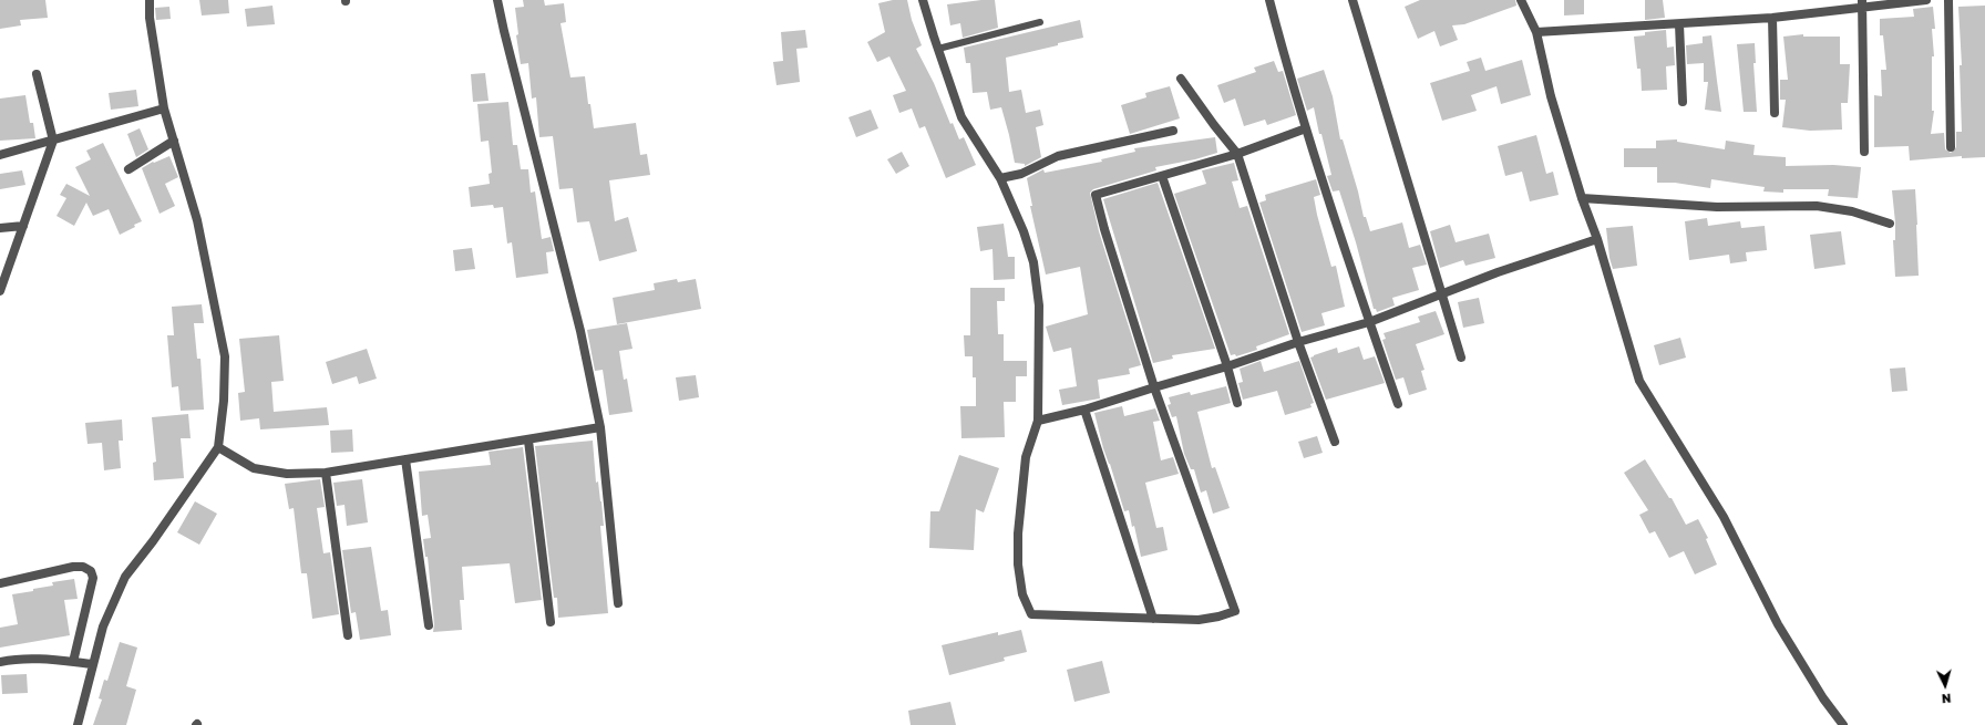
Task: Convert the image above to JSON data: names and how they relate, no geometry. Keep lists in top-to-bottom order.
{
  "north": "bottom"
}
